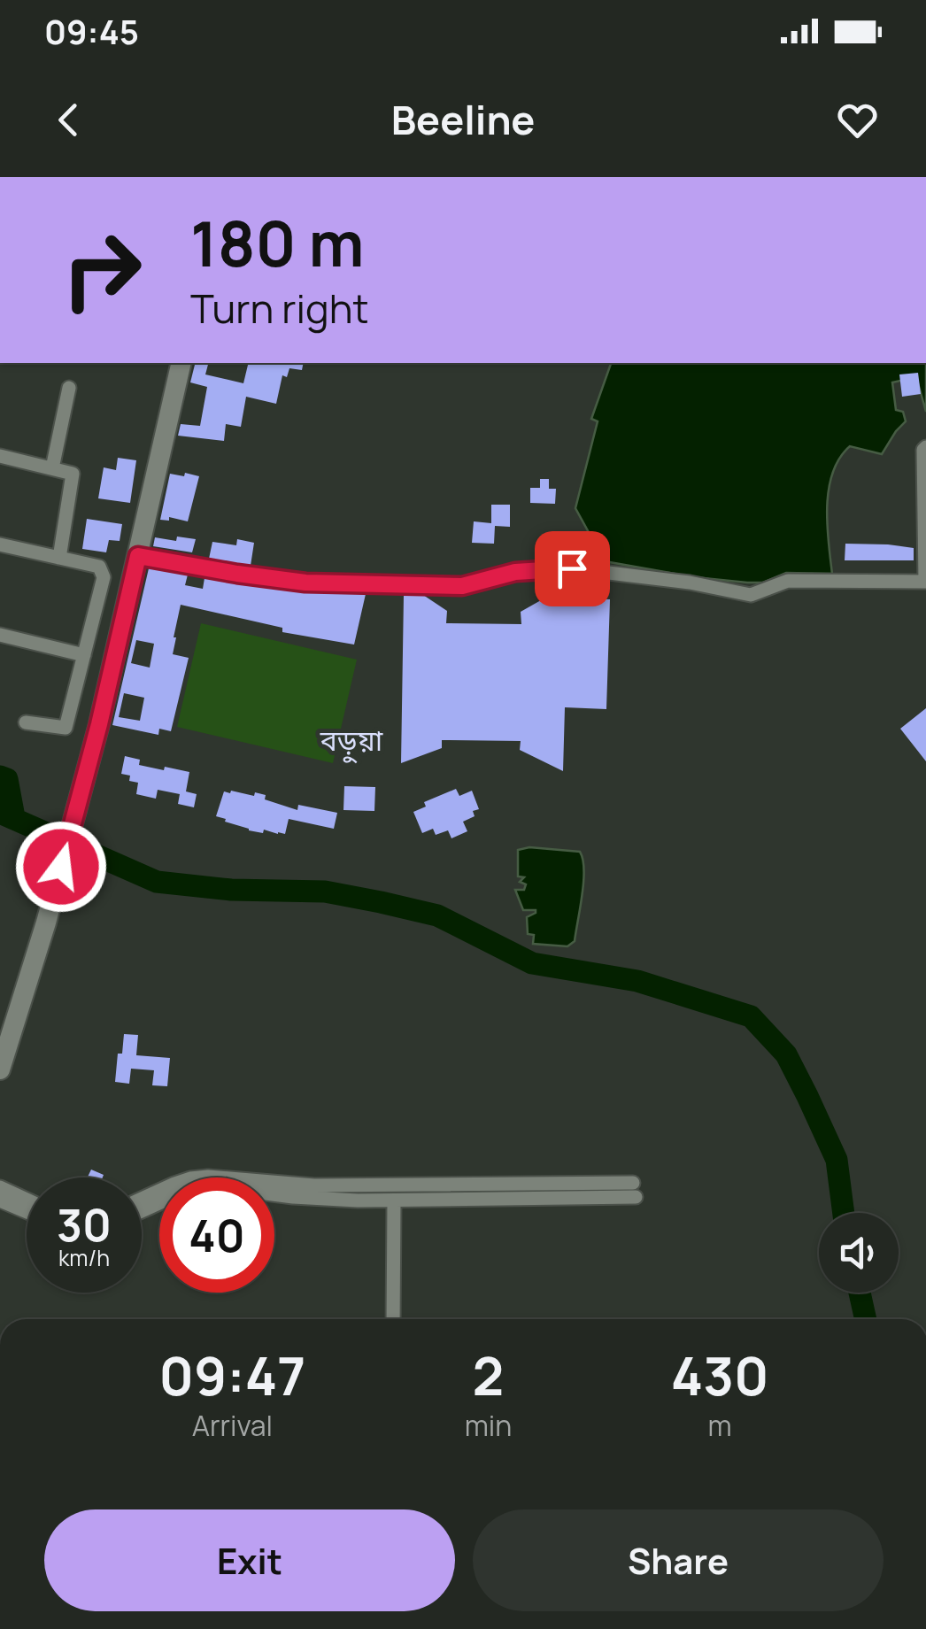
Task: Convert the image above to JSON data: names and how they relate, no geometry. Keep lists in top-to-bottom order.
{
  "districts": ["বড়ুয়া"],
  "page": {
    "status": "09:45",
    "header": "Beeline",
    "turn": ["180 m", "Turn right"],
    "speed": "30 km/h",
    "limit": "40",
    "eta": [
      "09:47",
      "Arrival",
      "2",
      "min",
      "430",
      "m"
    ],
    "buttons": ["Exit", "Share"]
  }
}
